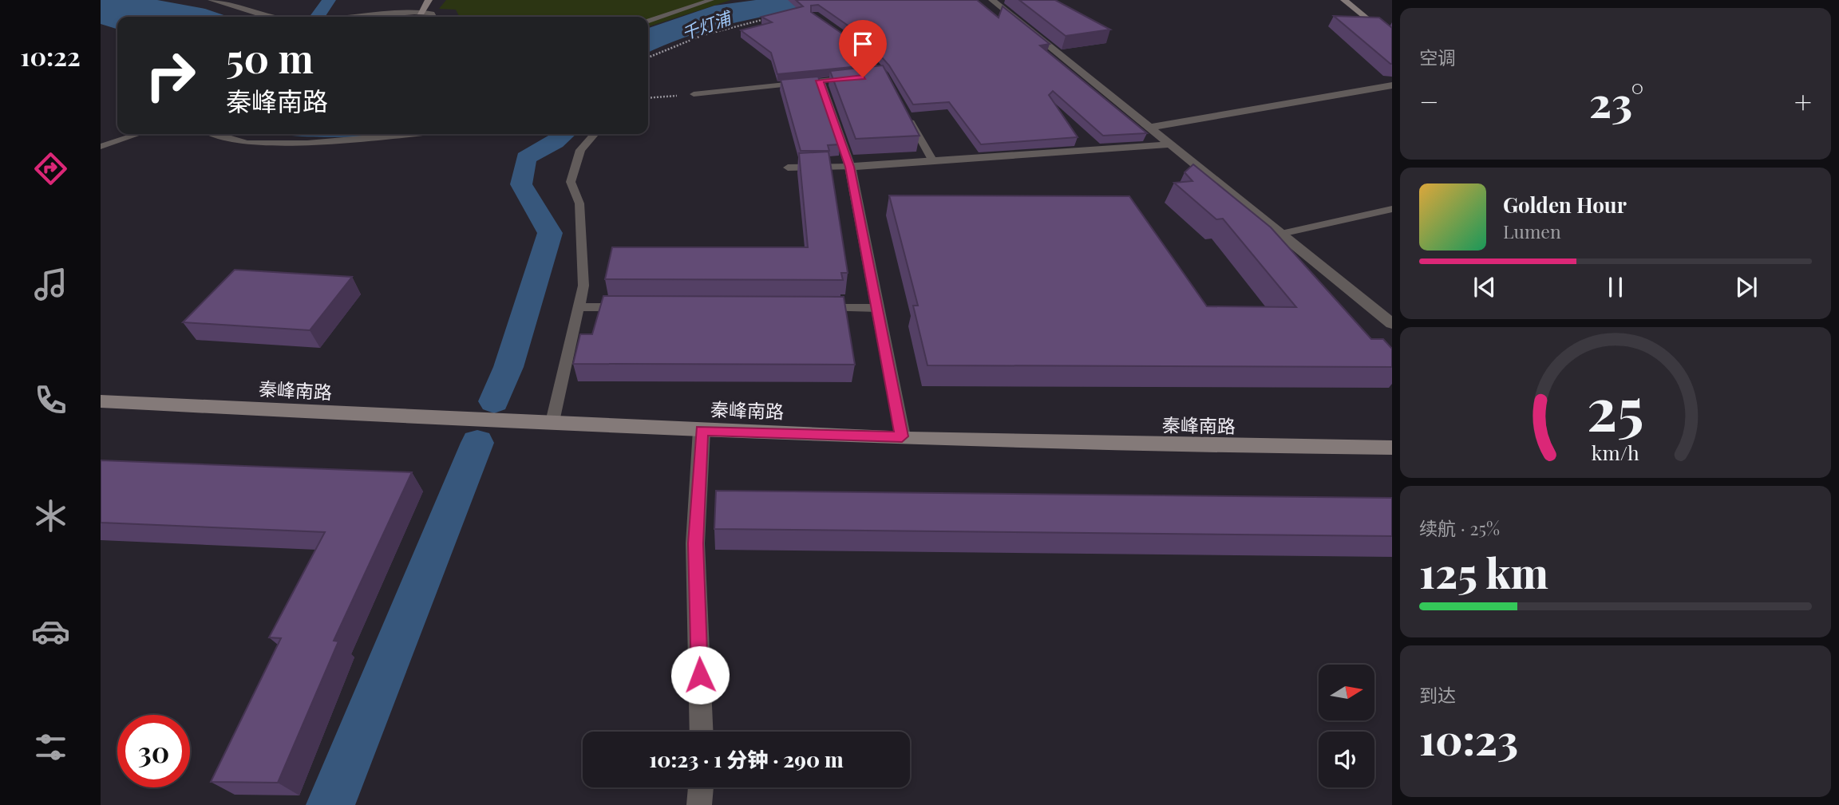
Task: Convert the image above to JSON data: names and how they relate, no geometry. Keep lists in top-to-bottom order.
{
  "streets": {
    "street": ["秦峰南路"]
  },
  "water": ["千灯浦"],
  "north": "right",
  "page": {
    "tabs": "10:22",
    "tile": [
      "空调",
      ["续航 · 25%", "125 km"],
      ["到达", "10:23"]
    ],
    "turn": ["50 m", "秦峰南路"],
    "heat": ["−", "23°", "+"],
    "song": ["Golden Hour", "Lumen"],
    "limit": "30",
    "trip": "10:23 · 1 分钟 · 290 m",
    "gauge": ["25", "km/h"]
  }
}
